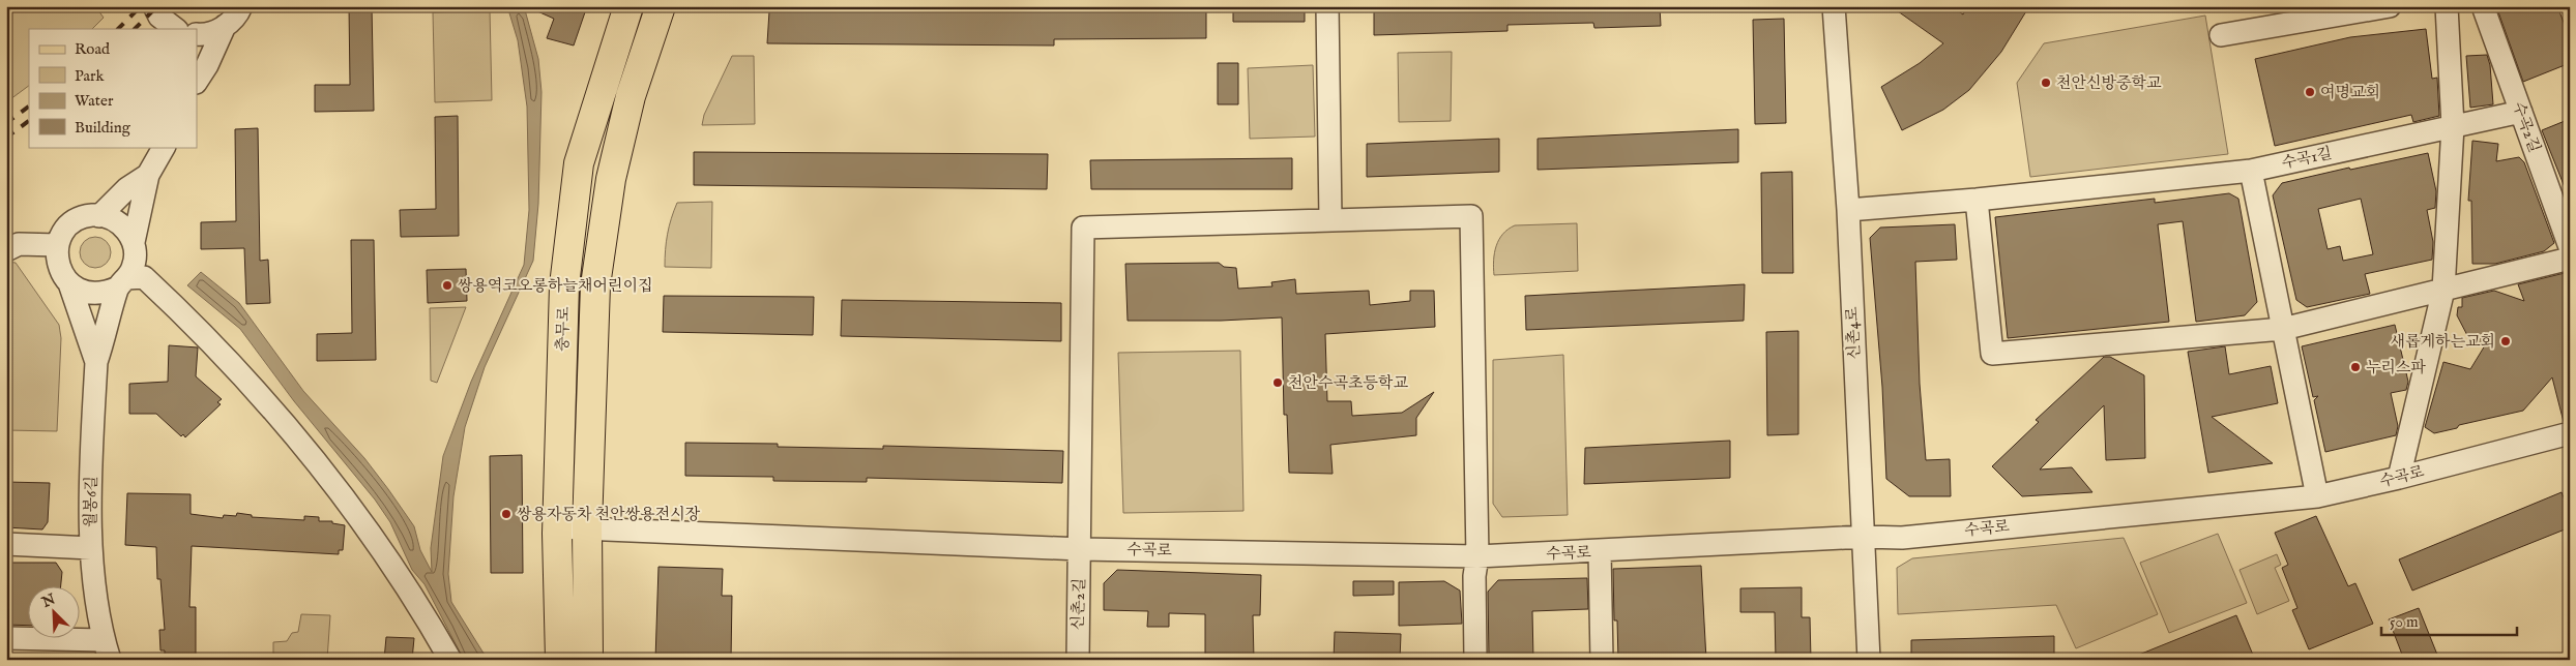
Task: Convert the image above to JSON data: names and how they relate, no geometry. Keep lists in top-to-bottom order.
{
  "streets": {
    "main road": ["충무로"],
    "street": [
      "수곡2길",
      "수곡1길",
      "신촌4로",
      "수곡로",
      "월봉6길",
      "신촌2길"
    ]
  },
  "crossings": [
    ["수곡2길", "수곡1길"],
    ["수곡1길", "신촌4로"],
    ["충무로", "수곡로"],
    ["신촌4로", "수곡로"],
    ["수곡로", "신촌2길"]
  ],
  "places": [
    "천안신방중학교",
    "여명교회",
    "쌍용역코오롱하늘채어린이집",
    "새롭게하는교회",
    "누리스파",
    "천안수곡초등학교",
    "쌍용자동차 천안쌍용전시장"
  ],
  "legend": [
    "Road",
    "Park",
    "Water",
    "Building"
  ],
  "scale_bar": "50 m",
  "north": "top left"
}
